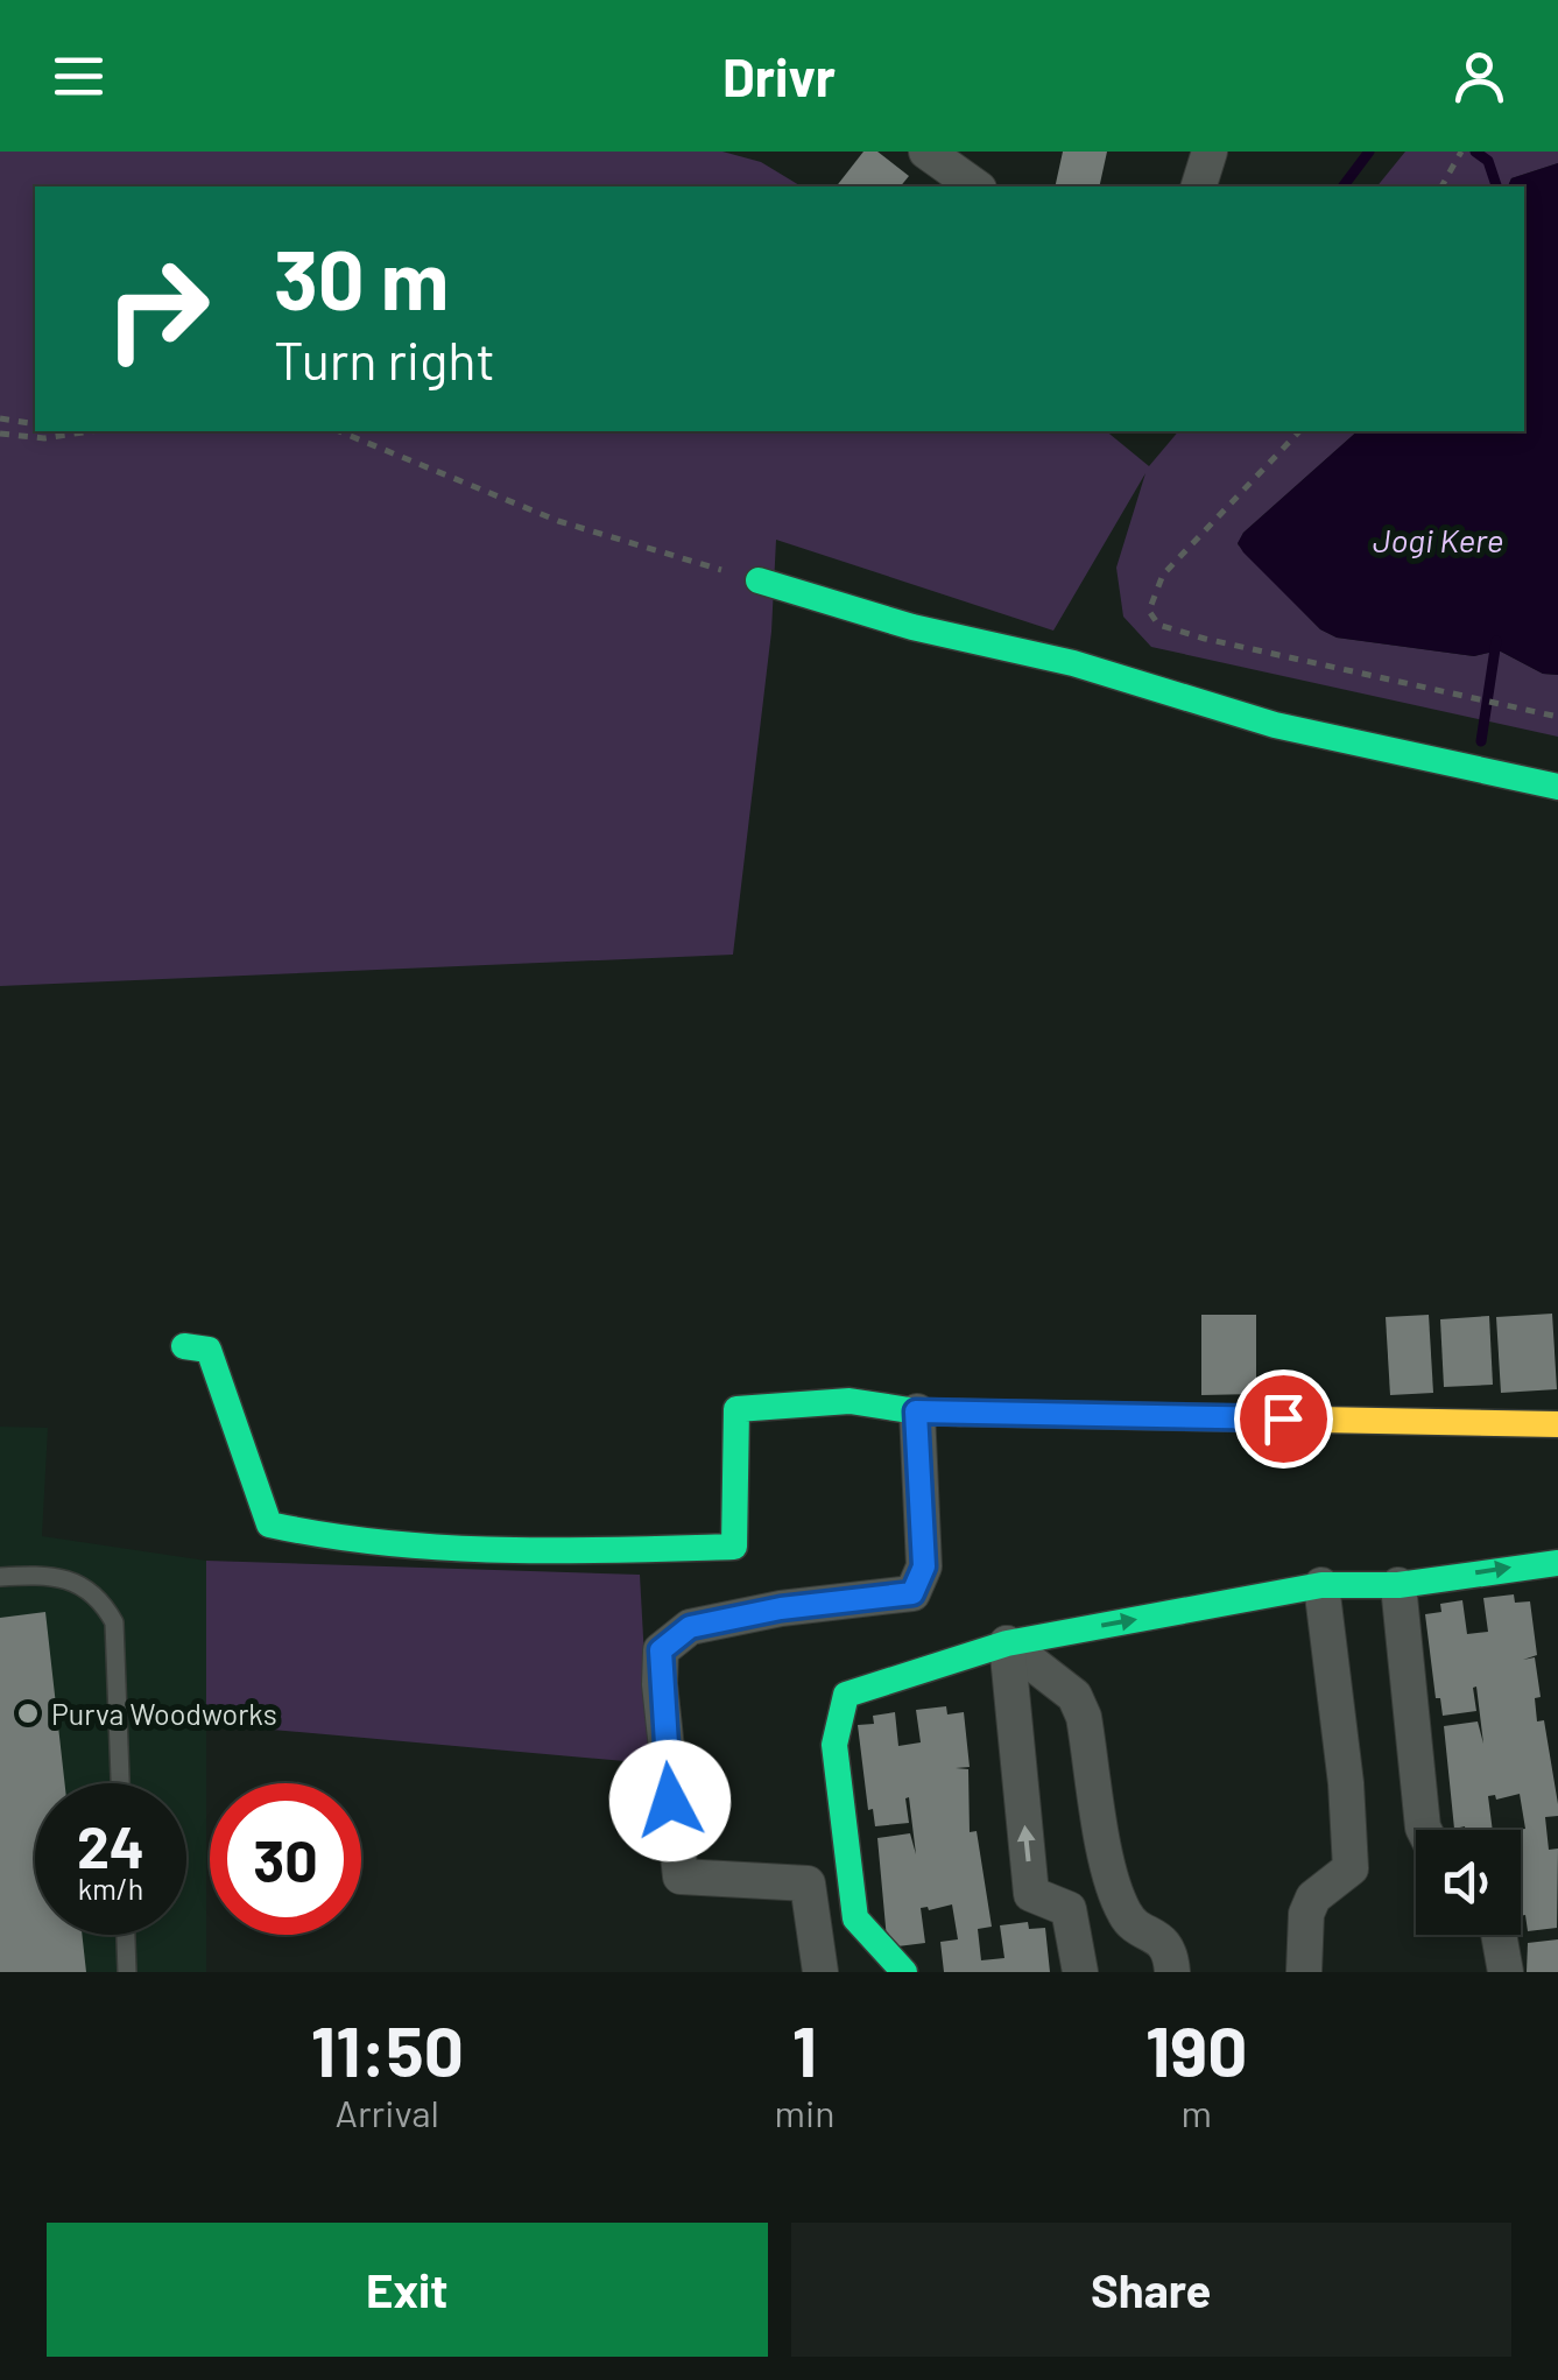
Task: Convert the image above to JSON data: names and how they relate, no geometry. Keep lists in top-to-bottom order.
{
  "water": ["Jogi Kere"],
  "places": ["Purva Woodworks"],
  "page": {
    "header": "Drivr",
    "turn": ["30 m", "Turn right"],
    "speed": "24 km/h",
    "limit": "30",
    "eta": [
      "11:50",
      "Arrival",
      "1",
      "min",
      "190",
      "m"
    ],
    "buttons": ["Exit", "Share"]
  }
}
